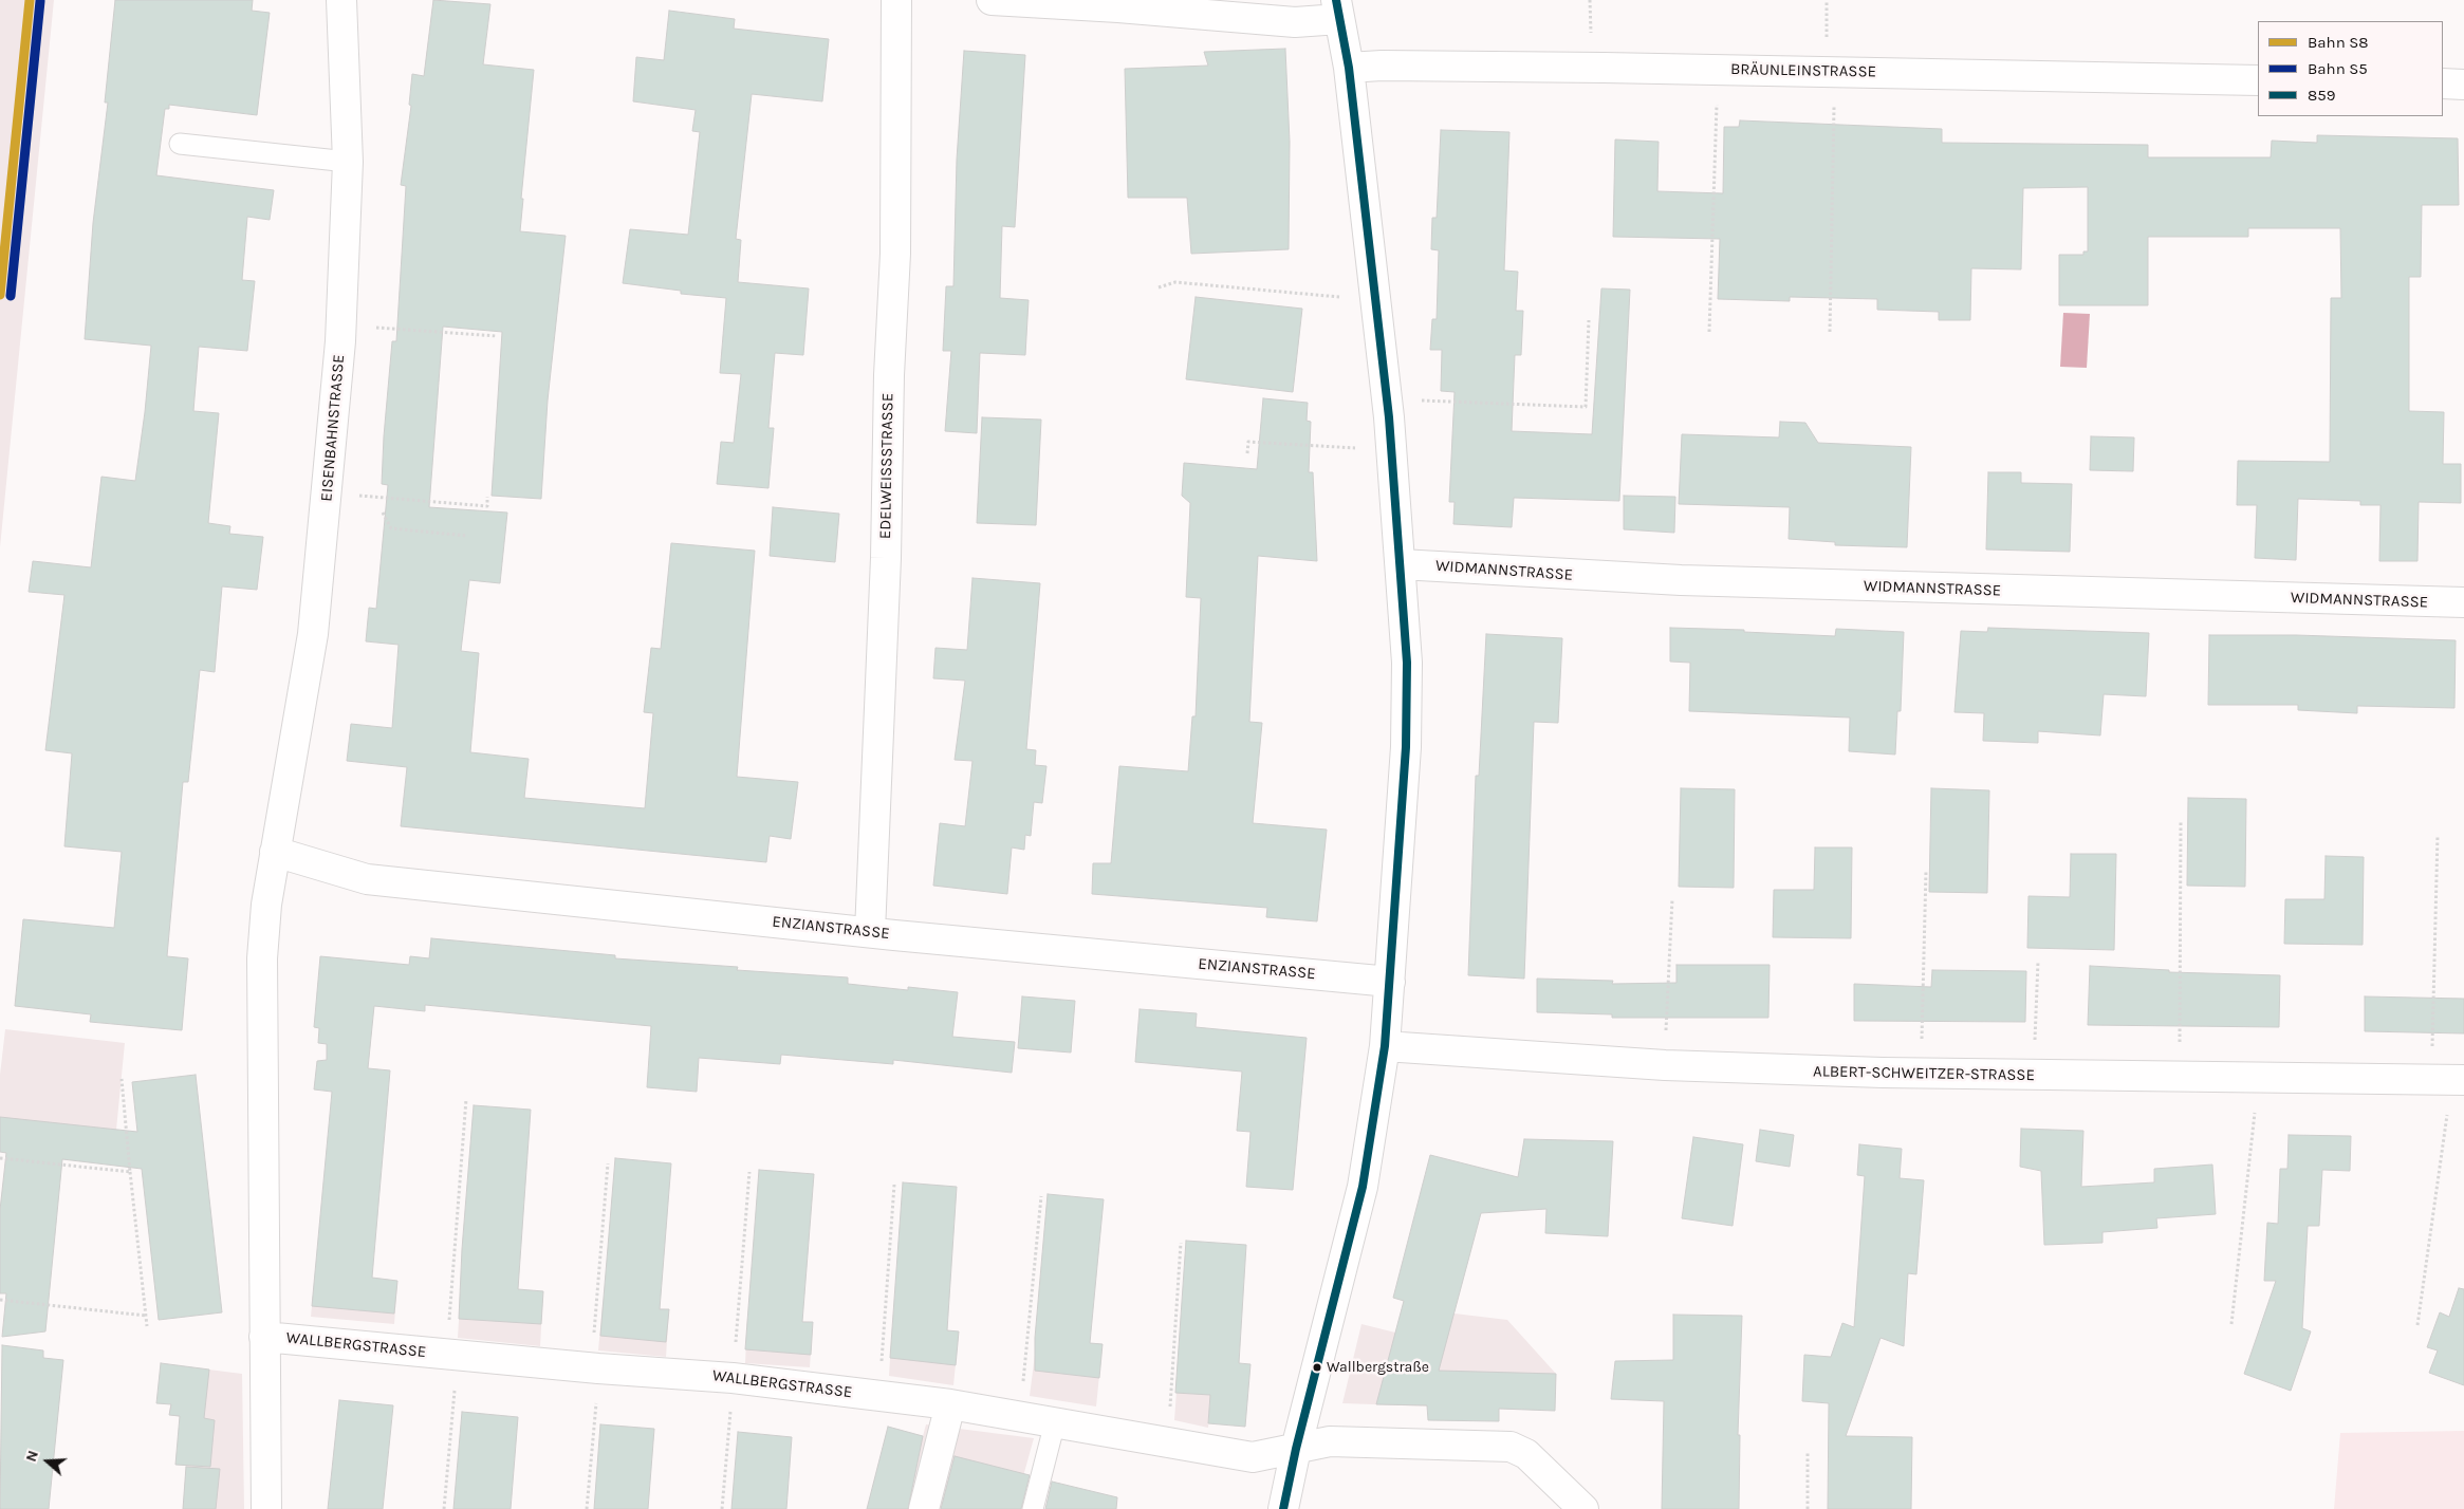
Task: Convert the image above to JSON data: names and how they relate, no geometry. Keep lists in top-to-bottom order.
{
  "streets": {
    "street": [
      "BRÄUNLEINSTRASSE",
      "EISENBAHNSTRASSE",
      "EDELWEISSSTRASSE",
      "WIDMANNSTRASSE",
      "ENZIANSTRASSE",
      "ALBERT-SCHWEITZER-STRASSE",
      "WALLBERGSTRASSE"
    ]
  },
  "crossings": [
    ["EISENBAHNSTRASSE", "ENZIANSTRASSE"],
    ["EISENBAHNSTRASSE", "WALLBERGSTRASSE"],
    ["EDELWEISSSTRASSE", "ENZIANSTRASSE"],
    ["ENZIANSTRASSE", "WALLBERGSTRASSE"]
  ],
  "places": ["Wallbergstraße"],
  "lines": ["rail line S8", "transit line 859", "rail line S5"],
  "legend": ["Bahn S8", "Bahn S5", "859"],
  "north": "left"
}
